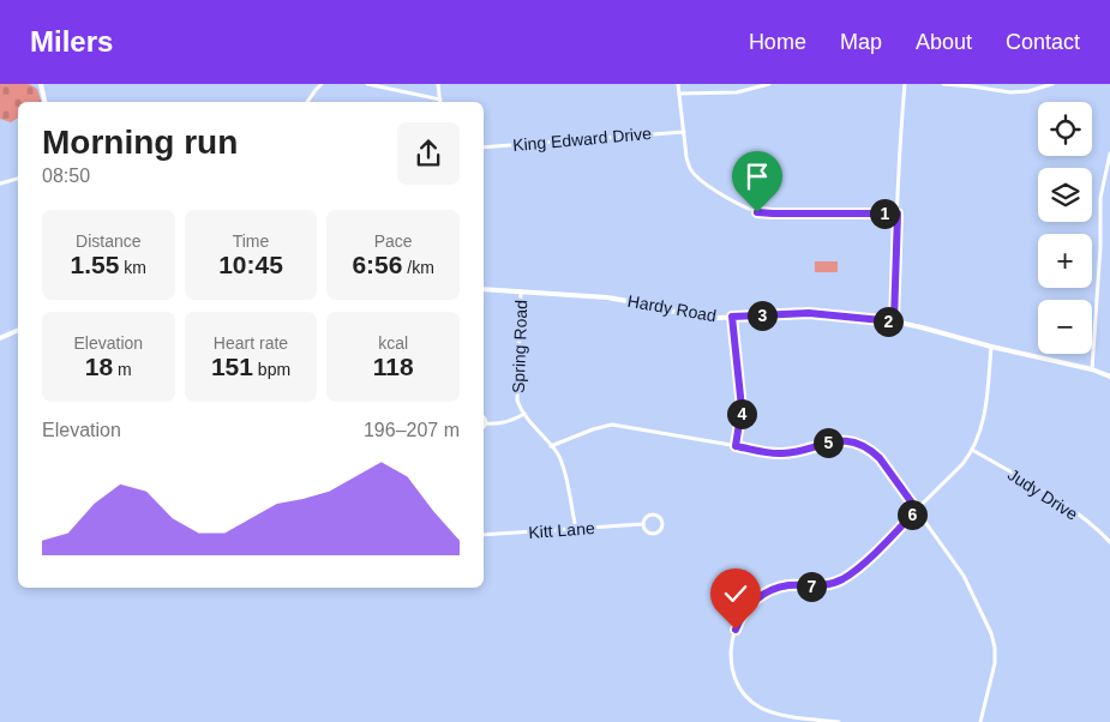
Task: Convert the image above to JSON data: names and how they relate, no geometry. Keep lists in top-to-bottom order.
{
  "streets": {
    "street": [
      "King Edward Drive",
      "Hardy Road",
      "Spring Road",
      "Judy Drive",
      "Kitt Lane"
    ]
  },
  "crossings": [
    ["Hardy Road", "Spring Road"],
    ["Spring Road", "Kitt Lane"]
  ],
  "page": {
    "header": "Milers",
    "nav": [
      "Home",
      "Map",
      "About",
      "Contact"
    ],
    "map_buttons": ["+", "−"],
    "heading": ["Morning run", "08:50"],
    "pins": [
      "1",
      "3",
      "2",
      "4",
      "5",
      "6",
      "7"
    ],
    "stats": [
      ["Distance", "1.55 km"],
      ["Time", "10:45"],
      ["Pace", "6:56 /km"],
      ["Elevation", "18 m"],
      ["Heart rate", "151 bpm"],
      ["kcal", "118"]
    ],
    "chart": ["Elevation", "196–207 m"]
  }
}
